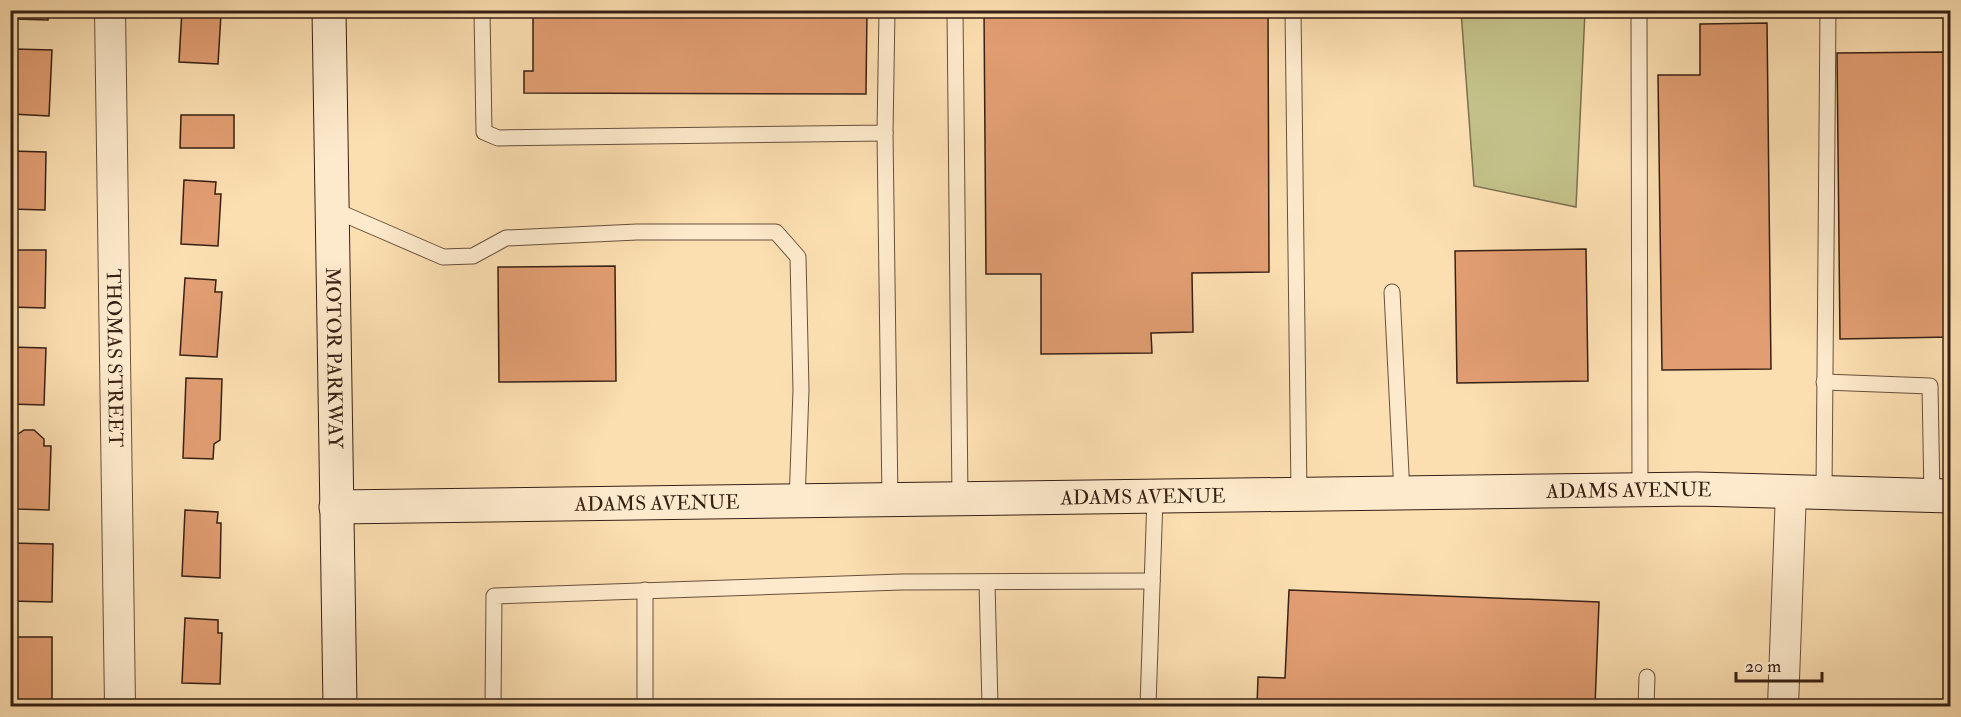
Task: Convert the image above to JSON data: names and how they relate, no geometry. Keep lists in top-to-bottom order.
{
  "streets": {
    "street": ["THOMAS STREET", "MOTOR PARKWAY", "ADAMS AVENUE"]
  },
  "crossings": [
    ["MOTOR PARKWAY", "ADAMS AVENUE"]
  ],
  "scale_bar": "20 m"
}
